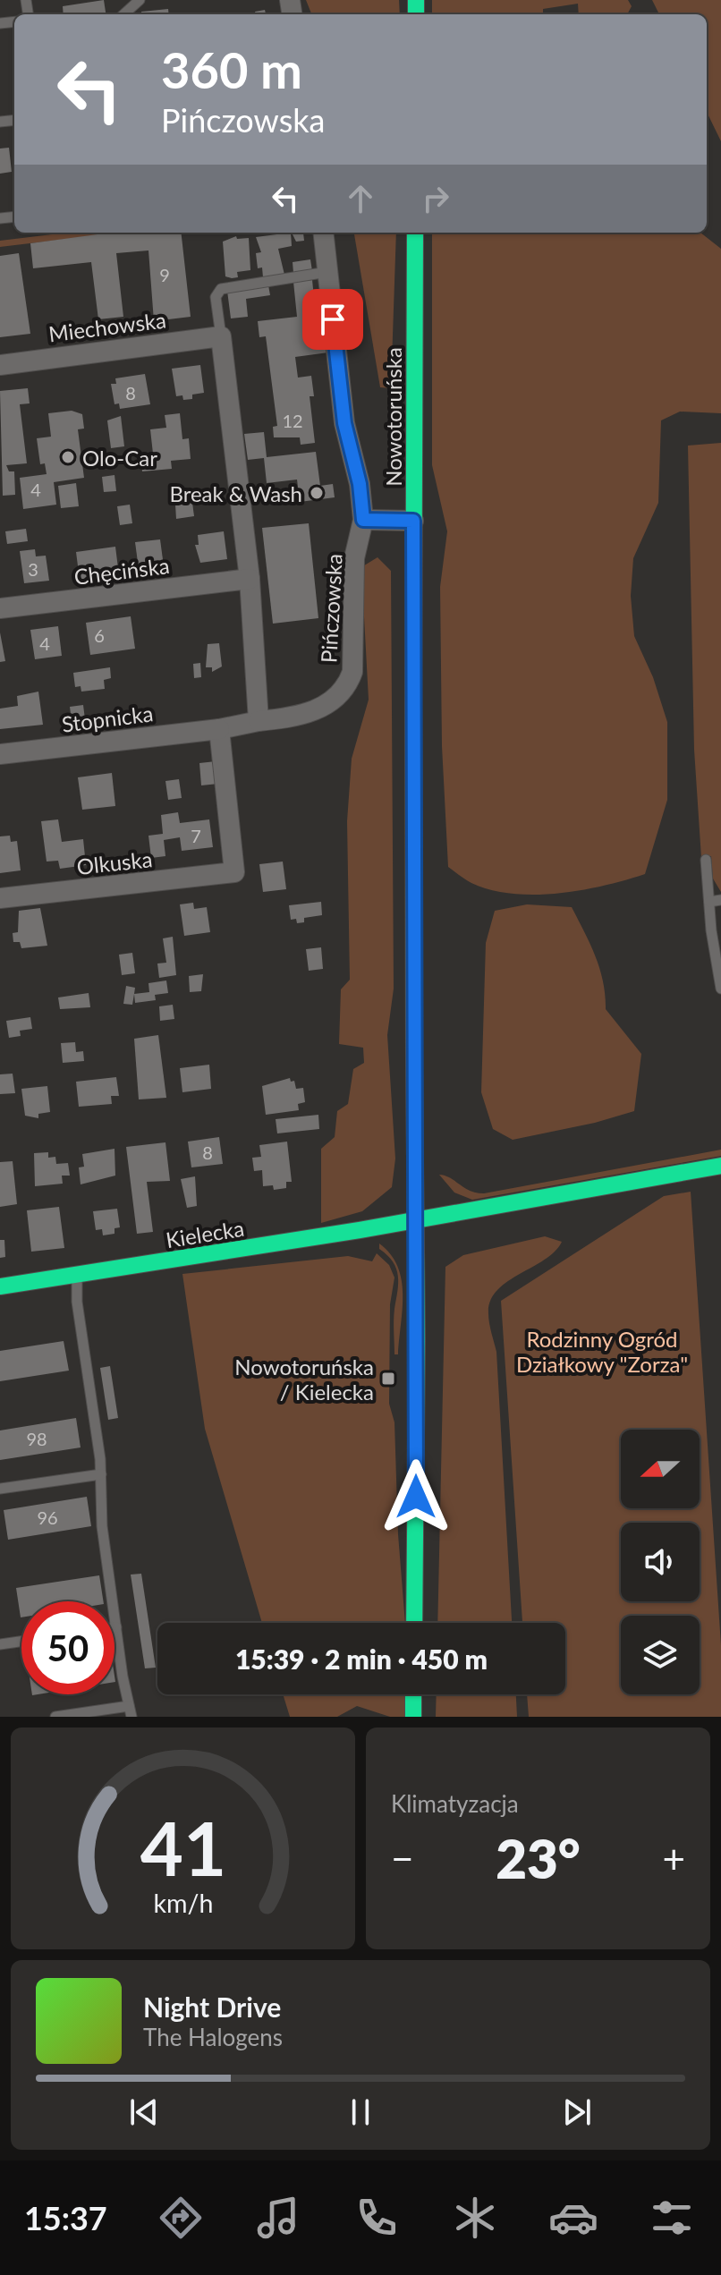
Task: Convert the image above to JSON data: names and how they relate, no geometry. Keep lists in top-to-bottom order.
{
  "streets": {
    "main road": ["Nowotoruńska", "Kielecka"],
    "street": [
      "Miechowska",
      "Chęcińska",
      "Pińczowska",
      "Stopnicka",
      "Olkuska"
    ]
  },
  "crossings": [
    ["Nowotoruńska", "Kielecka"],
    ["Pińczowska", "Stopnicka"],
    ["Stopnicka", "Olkuska"]
  ],
  "parks": ["Rodzinny Ogród Działkowy \"Zorza\""],
  "places": {
    "other": ["Olo-Car", "Break & Wash"],
    "transit": ["Nowotoruńska / Kielecka"]
  },
  "house_numbers": [
    "9",
    "8",
    "12",
    "4",
    "3",
    "6",
    "4",
    "7",
    "8",
    "98",
    "96"
  ],
  "north": "left",
  "page": {
    "turn": ["360 m", "Pińczowska"],
    "limit": "50",
    "trip": "15:39 · 2 min · 450 m",
    "tile": "Klimatyzacja",
    "heat": ["−", "23°", "+"],
    "song": ["Night Drive", "The Halogens"],
    "tabs": "15:37",
    "gauge": ["41", "km/h"]
  }
}
